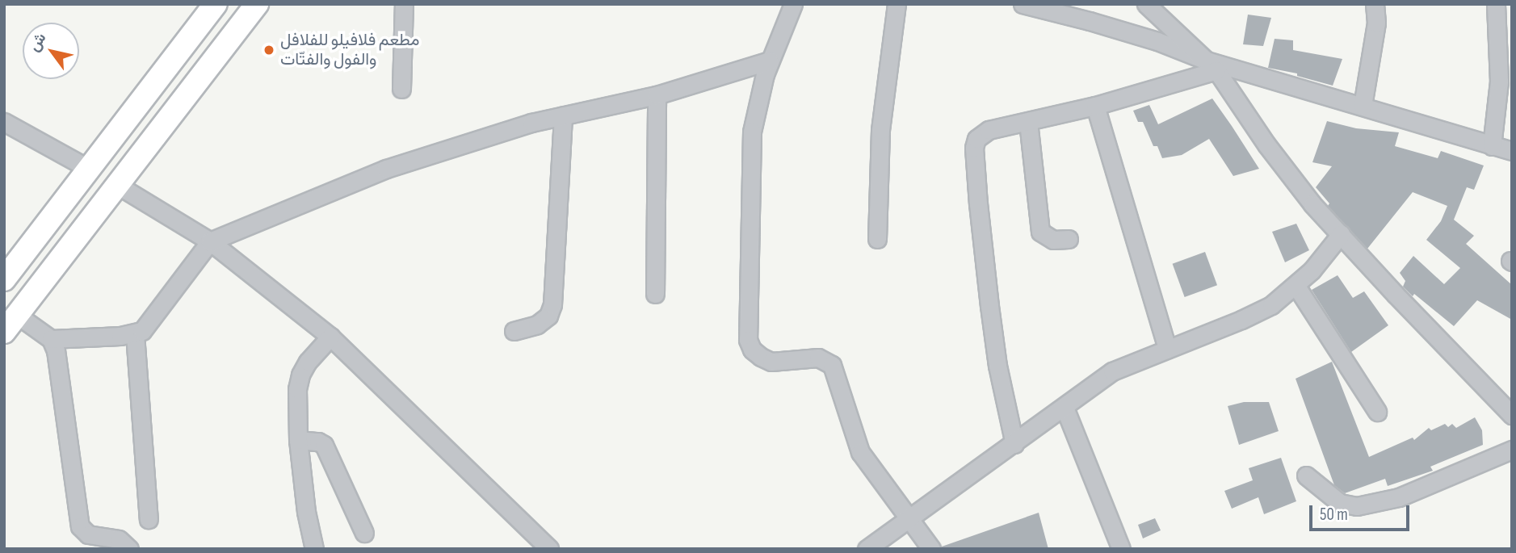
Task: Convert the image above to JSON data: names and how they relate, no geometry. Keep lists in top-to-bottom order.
{
  "places": ["مطعم فلافيلو للفلافل والفول والفتّات"],
  "scale_bar": "50 m",
  "north": "top left"
}
